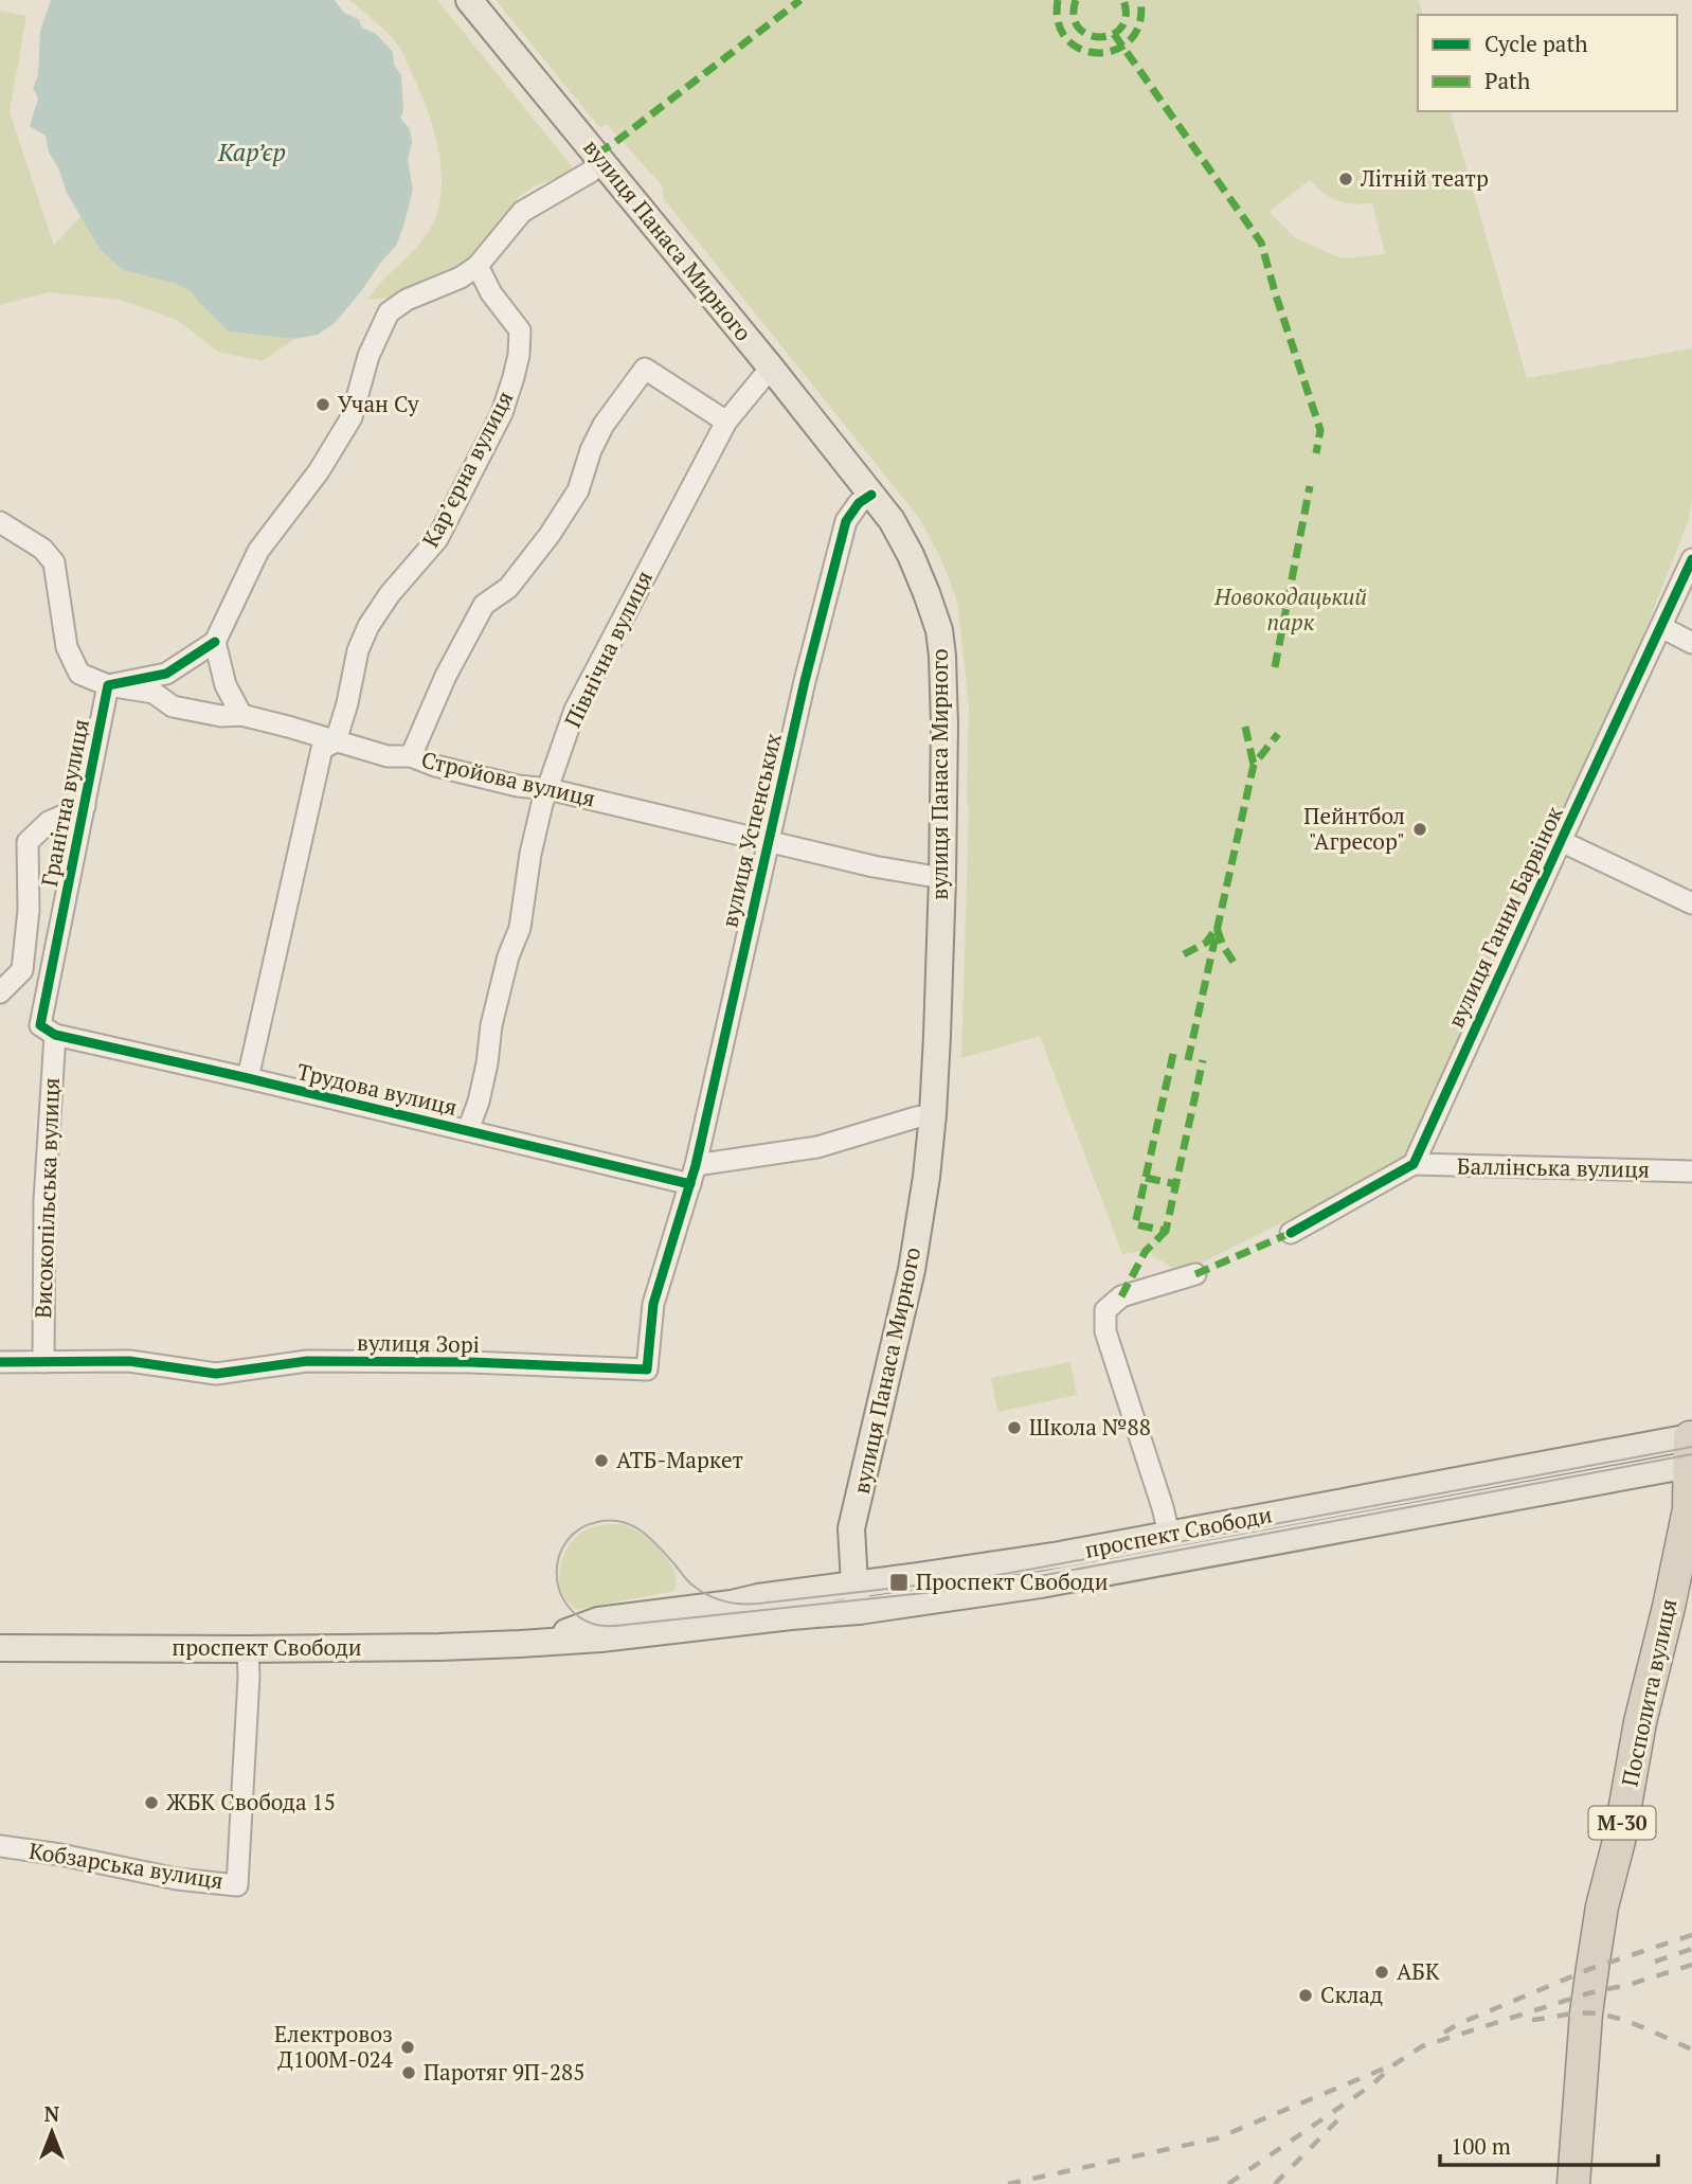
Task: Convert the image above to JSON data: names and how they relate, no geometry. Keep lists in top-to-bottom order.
{
  "streets": {
    "highway": ["Посполита вулиця", "М-30"],
    "main road": ["вулиця Панаса Мирного", "проспект Свободи"],
    "street": [
      "Карʼєрна вулиця",
      "Північна вулиця",
      "Стройова вулиця",
      "Гранітна вулиця",
      "вулиця Успенських",
      "вулиця Ганни Барвінок",
      "Трудова вулиця",
      "Баллінська вулиця",
      "Високопільська вулиця",
      "вулиця Зорі",
      "Кобзарська вулиця"
    ]
  },
  "crossings": [
    ["вулиця Панаса Мирного", "Північна вулиця"],
    ["вулиця Панаса Мирного", "Стройова вулиця"],
    ["вулиця Панаса Мирного", "вулиця Успенських"],
    ["вулиця Панаса Мирного", "Трудова вулиця"],
    ["вулиця Панаса Мирного", "проспект Свободи"],
    ["Карʼєрна вулиця", "Стройова вулиця"],
    ["Карʼєрна вулиця", "Трудова вулиця"],
    ["Північна вулиця", "Стройова вулиця"],
    ["Північна вулиця", "Трудова вулиця"],
    ["Стройова вулиця", "Гранітна вулиця"],
    ["Стройова вулиця", "вулиця Успенських"],
    ["вулиця Успенських", "Трудова вулиця"],
    ["вулиця Успенських", "вулиця Зорі"],
    ["вулиця Ганни Барвінок", "Баллінська вулиця"],
    ["Трудова вулиця", "Високопільська вулиця"],
    ["Трудова вулиця", "вулиця Зорі"],
    ["Високопільська вулиця", "вулиця Зорі"],
    ["проспект Свободи", "Посполита вулиця"],
    ["проспект Свободи", "Кобзарська вулиця"]
  ],
  "water": ["Кар’єр"],
  "parks": ["Новокодацький парк"],
  "places": {
    "other": [
      "Лiтнiй театр",
      "Учан Су",
      "Пейнтбол \"Агресор\"",
      "Школа №88",
      "АТБ-Маркет",
      "ЖБК Свобода 15",
      "АБК",
      "Склад",
      "Електровоз Д100М-024",
      "Паротяг 9П-285"
    ],
    "transit": ["Проспект Свободи"]
  },
  "legend": ["Cycle path", "Path"],
  "scale_bar": "100 m",
  "north": "top"
}
